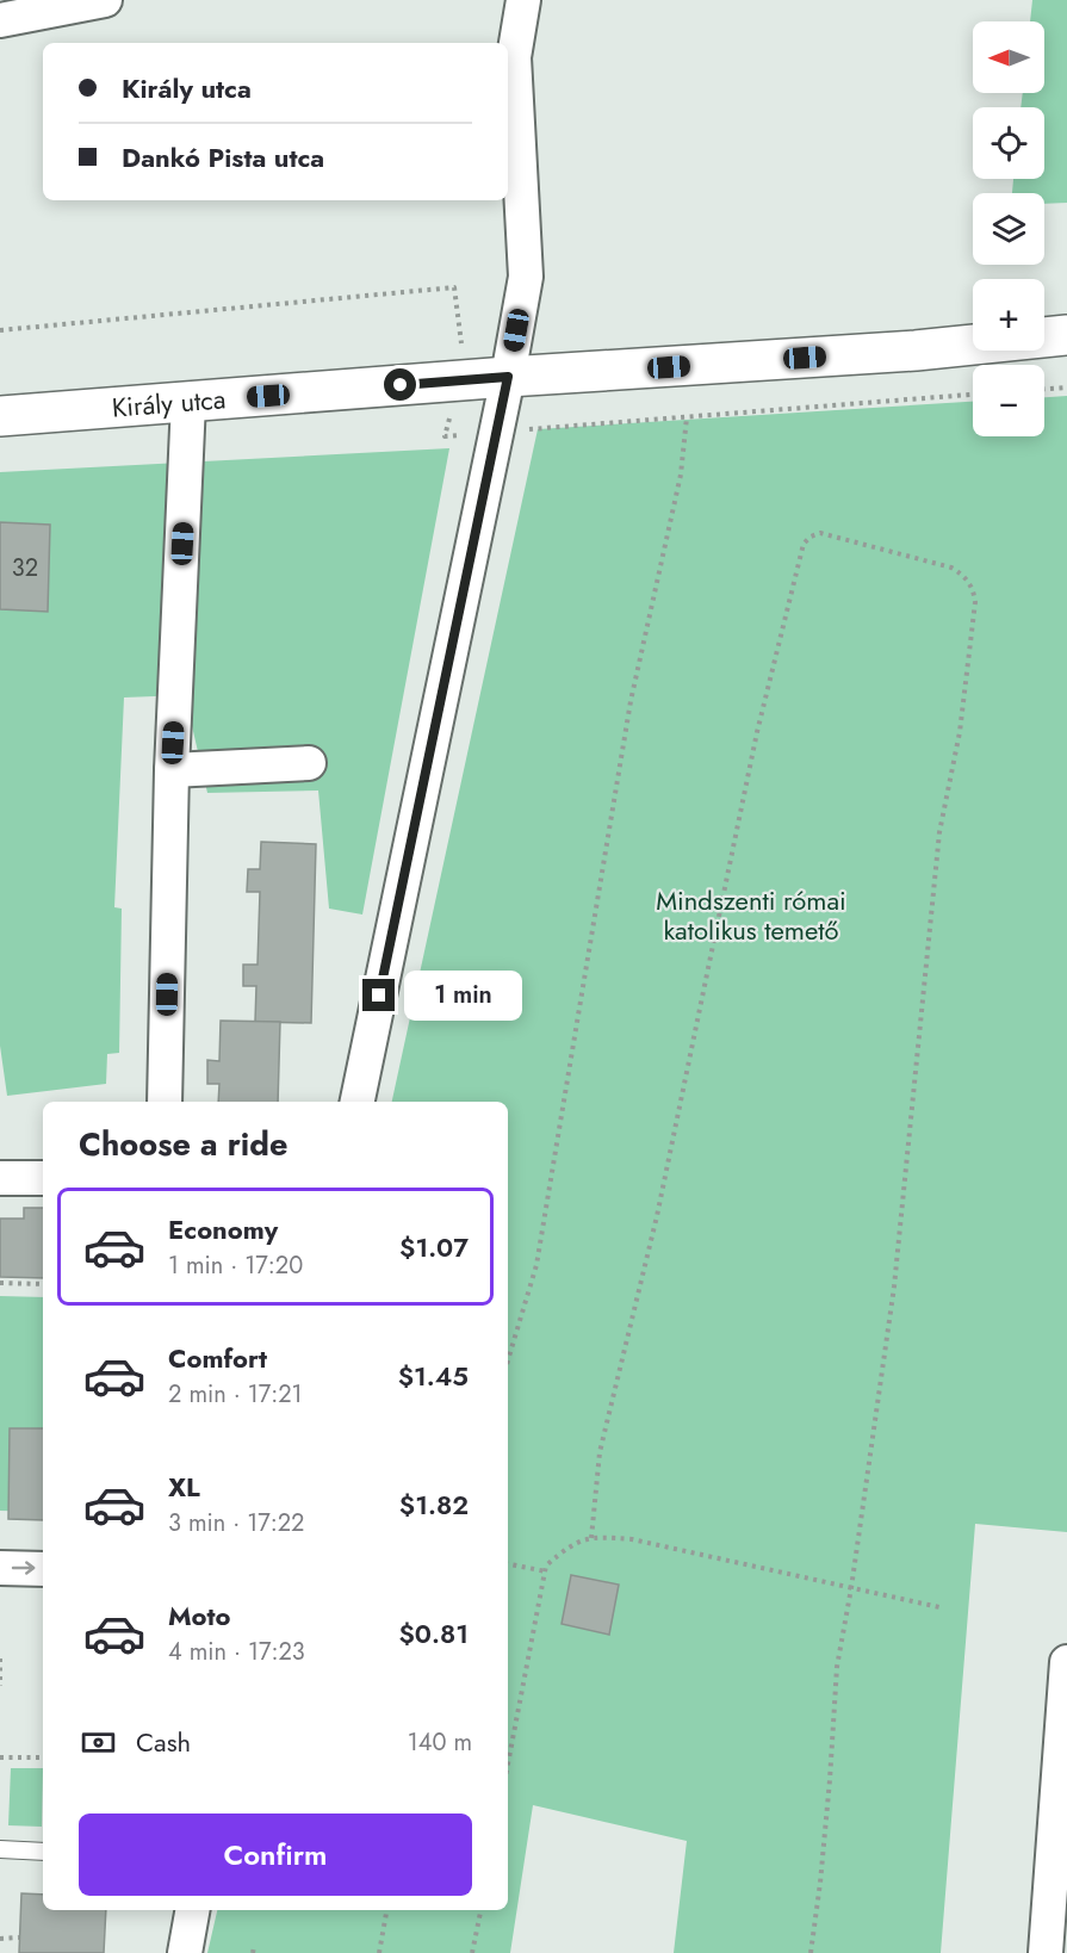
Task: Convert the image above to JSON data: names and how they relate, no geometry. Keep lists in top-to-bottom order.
{
  "streets": {
    "main road": ["Király utca"]
  },
  "parks": ["Mindszenti római katolikus temető"],
  "house_numbers": ["32"],
  "north": "left",
  "page": {
    "map_buttons": ["+", "−"],
    "banner": ["Király utca", "Dankó Pista utca"],
    "bubble": "1 min",
    "heading": "Choose a ride",
    "list": [
      {
        "name": "Economy",
        "note": "1 min · 17:20",
        "value": "$1.07"
      },
      {
        "name": "Comfort",
        "note": "2 min · 17:21",
        "value": "$1.45"
      },
      {
        "name": "XL",
        "note": "3 min · 17:22",
        "value": "$1.82"
      },
      {
        "name": "Moto",
        "note": "4 min · 17:23",
        "value": "$0.81"
      }
    ],
    "pay": ["Cash", "140 m"],
    "buttons": "Confirm"
  }
}
